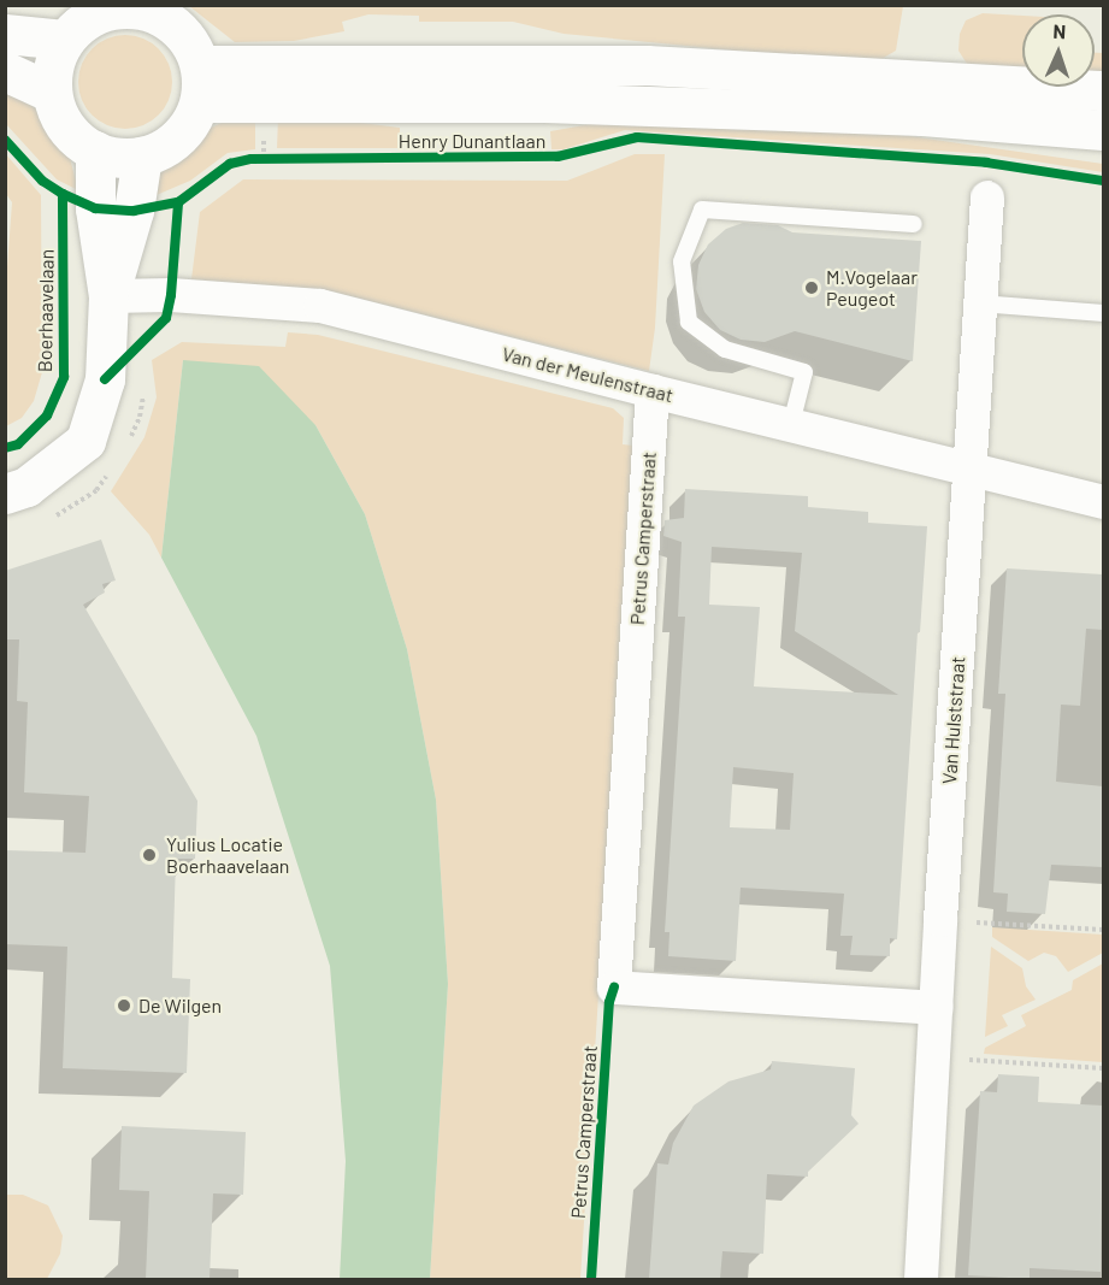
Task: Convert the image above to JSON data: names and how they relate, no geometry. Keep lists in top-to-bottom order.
{
  "streets": {
    "main road": ["Henry Dunantlaan"],
    "street": ["Van der Meulenstraat", "Petrus Camperstraat", "Van Hulststraat"],
    "cycle path": ["Boerhaavelaan"]
  },
  "crossings": [
    ["Van der Meulenstraat", "Petrus Camperstraat"],
    ["Van der Meulenstraat", "Van Hulststraat"],
    ["Petrus Camperstraat", "Van Hulststraat"]
  ],
  "places": ["M.Vogelaar Peugeot", "Yulius Locatie Boerhaavelaan", "De Wilgen"],
  "north": "top"
}
